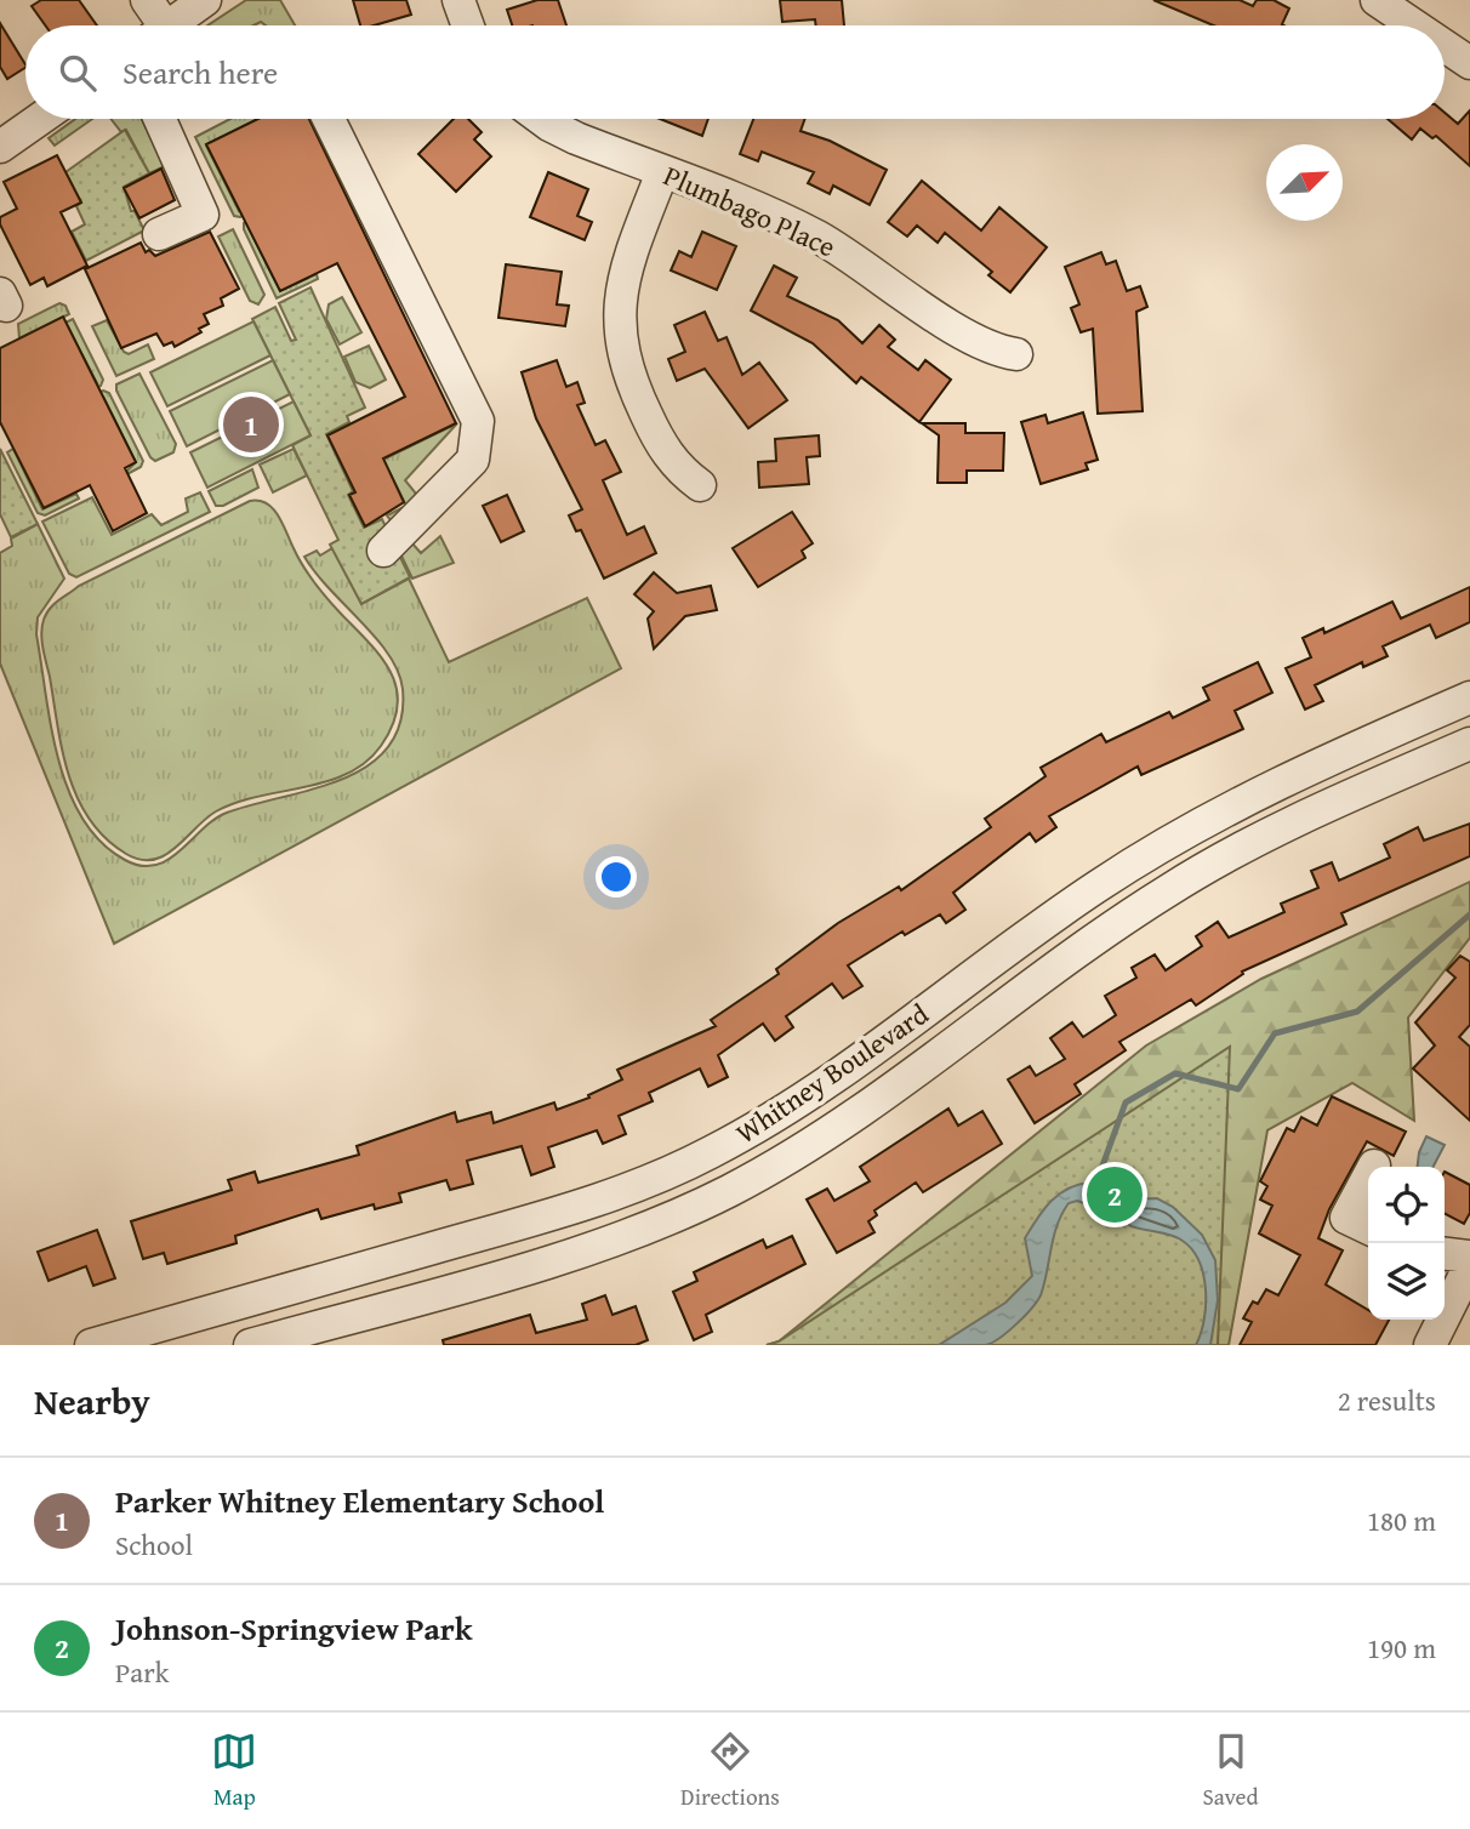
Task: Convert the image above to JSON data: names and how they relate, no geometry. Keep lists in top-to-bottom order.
{
  "streets": {
    "street": ["Plumbago Place", "Whitney Boulevard"]
  },
  "north": "top right",
  "page": {
    "search": "Search here",
    "pins": ["1", "2"],
    "heading": ["Nearby", "2 results"],
    "list": [
      {
        "mark": "1",
        "name": "Parker Whitney Elementary School",
        "note": "School",
        "value": "180 m"
      },
      {
        "mark": "2",
        "name": "Johnson-Springview Park",
        "note": "Park",
        "value": "190 m"
      }
    ],
    "nav": ["Map", "Directions", "Saved"]
  }
}
